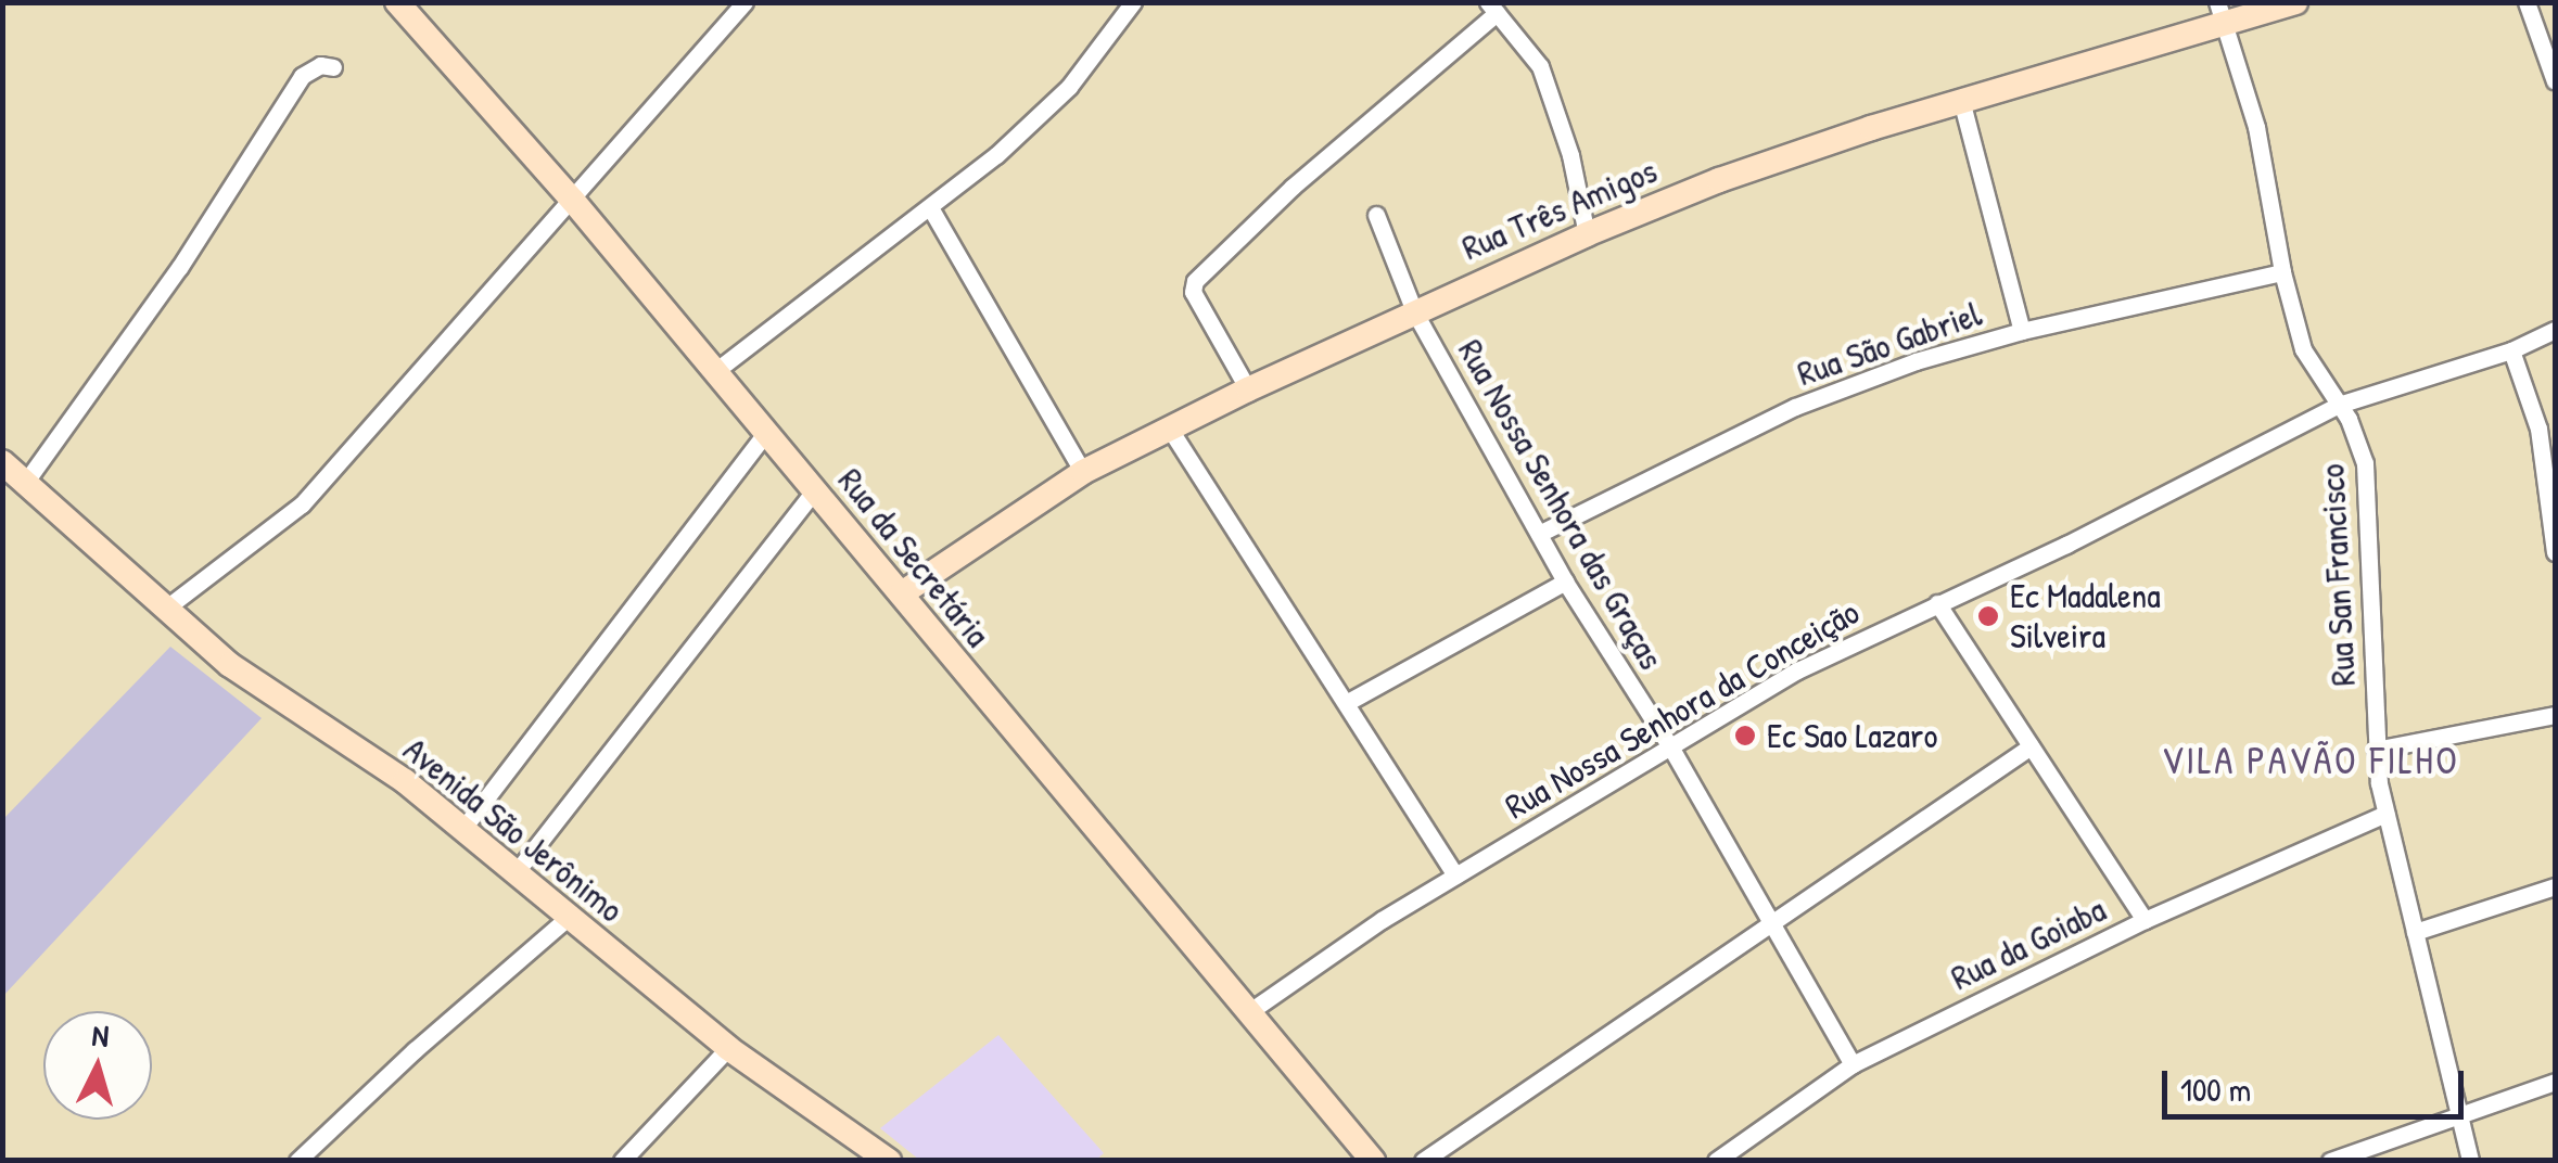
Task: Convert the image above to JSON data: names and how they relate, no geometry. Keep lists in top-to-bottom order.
{
  "streets": {
    "street": [
      "Rua Três Amigos",
      "Rua São Gabriel",
      "Rua Nossa Senhora das Graças",
      "Rua da Secretária",
      "Rua San Francisco",
      "Rua Nossa Senhora da Conceição",
      "Avenida São Jerônimo",
      "Rua da Goiaba"
    ]
  },
  "crossings": [
    ["Rua Três Amigos", "Rua Nossa Senhora das Graças"],
    ["Rua Três Amigos", "Rua da Secretária"],
    ["Rua Três Amigos", "Rua San Francisco"],
    ["Rua São Gabriel", "Rua Nossa Senhora das Graças"],
    ["Rua São Gabriel", "Rua San Francisco"],
    ["Rua Nossa Senhora das Graças", "Rua Nossa Senhora da Conceição"],
    ["Rua Nossa Senhora das Graças", "Rua da Goiaba"],
    ["Rua da Secretária", "Rua Nossa Senhora da Conceição"],
    ["Rua San Francisco", "Rua Nossa Senhora da Conceição"],
    ["Rua San Francisco", "Rua da Goiaba"]
  ],
  "districts": ["VILA PAVÃO FILHO"],
  "places": ["Ec Madalena Silveira", "Ec Sao Lazaro"],
  "scale_bar": "100 m",
  "north": "top"
}
